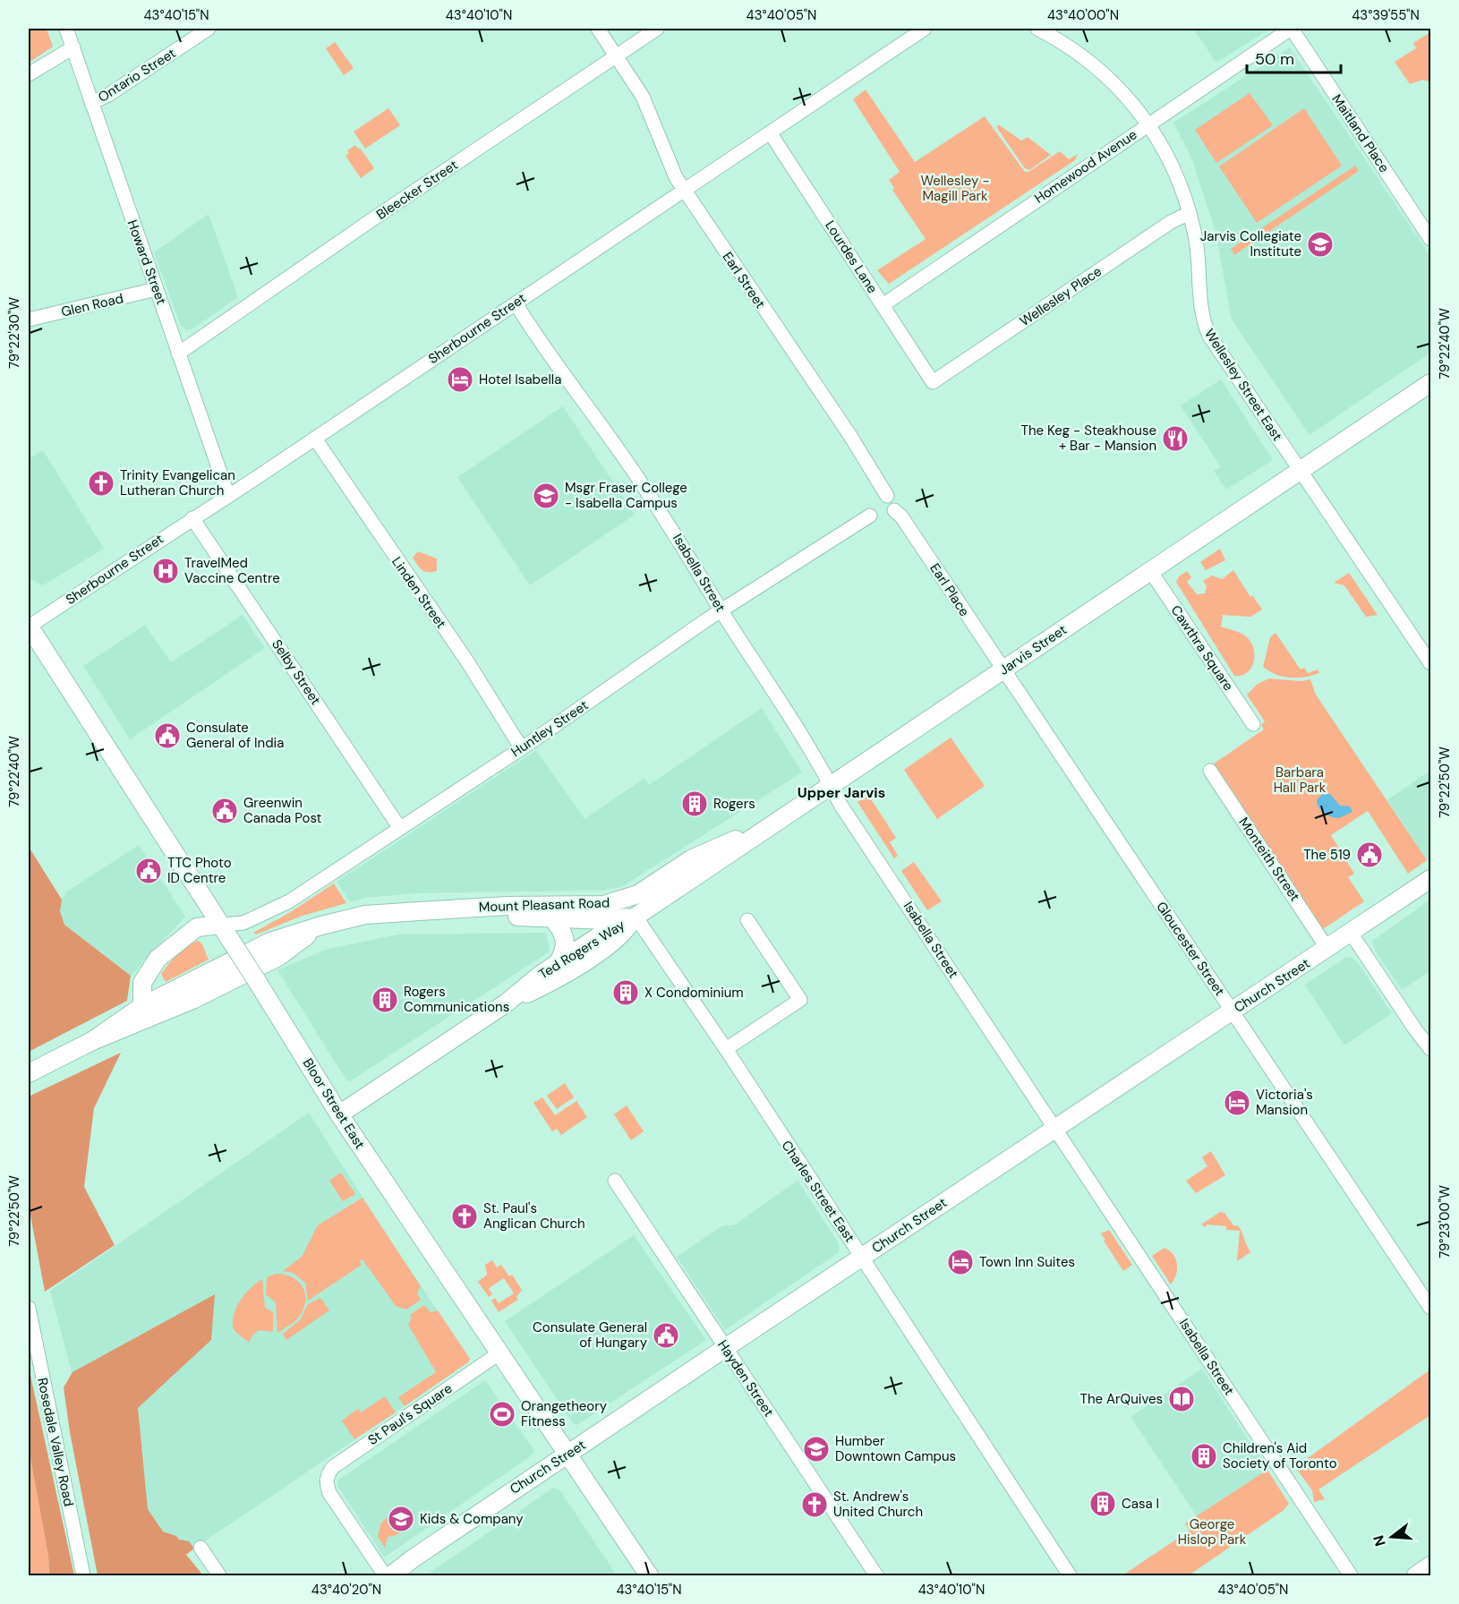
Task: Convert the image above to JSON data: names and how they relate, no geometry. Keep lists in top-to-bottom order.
{
  "streets": {
    "main road": [
      "Jarvis Street",
      "Mount Pleasant Road",
      "Ted Rogers Way",
      "Church Street",
      "Bloor Street East"
    ],
    "street": [
      "Ontario Street",
      "Maitland Place",
      "Homewood Avenue",
      "Bleecker Street",
      "Lourdes Lane",
      "Howard Street",
      "Earl Street",
      "Wellesley Place",
      "Glen Road",
      "Sherbourne Street",
      "Wellesley Street East",
      "Isabella Street",
      "Earl Place",
      "Linden Street",
      "Cawthra Square",
      "Selby Street",
      "Huntley Street",
      "Monteith Street",
      "Gloucester Street",
      "Charles Street East",
      "Hayden Street",
      "St Paul's Square",
      "Rosedale Valley Road"
    ]
  },
  "crossings": [
    ["Ontario Street", "Howard Street"],
    ["Maitland Place", "Homewood Avenue"],
    ["Homewood Avenue", "Lourdes Lane"],
    ["Homewood Avenue", "Wellesley Street East"],
    ["Bleecker Street", "Howard Street"],
    ["Bleecker Street", "Earl Street"],
    ["Lourdes Lane", "Wellesley Place"],
    ["Lourdes Lane", "Sherbourne Street"],
    ["Howard Street", "Glen Road"],
    ["Howard Street", "Sherbourne Street"],
    ["Earl Street", "Sherbourne Street"],
    ["Wellesley Place", "Wellesley Street East"],
    ["Sherbourne Street", "Isabella Street"],
    ["Sherbourne Street", "Linden Street"],
    ["Sherbourne Street", "Selby Street"],
    ["Sherbourne Street", "Bloor Street East"],
    ["Wellesley Street East", "Jarvis Street"],
    ["Isabella Street", "Jarvis Street"],
    ["Isabella Street", "Huntley Street"],
    ["Isabella Street", "Church Street"],
    ["Earl Place", "Jarvis Street"],
    ["Earl Place", "Gloucester Street"],
    ["Linden Street", "Huntley Street"],
    ["Cawthra Square", "Jarvis Street"],
    ["Jarvis Street", "Mount Pleasant Road"],
    ["Jarvis Street", "Gloucester Street"],
    ["Jarvis Street", "Ted Rogers Way"],
    ["Jarvis Street", "Charles Street East"],
    ["Selby Street", "Huntley Street"],
    ["Huntley Street", "Bloor Street East"],
    ["Monteith Street", "Church Street"],
    ["Mount Pleasant Road", "Ted Rogers Way"],
    ["Mount Pleasant Road", "Charles Street East"],
    ["Gloucester Street", "Church Street"],
    ["Ted Rogers Way", "Bloor Street East"],
    ["Ted Rogers Way", "Charles Street East"],
    ["Church Street", "Bloor Street East"],
    ["Church Street", "Charles Street East"],
    ["Church Street", "Hayden Street"],
    ["Bloor Street East", "St Paul's Square"]
  ],
  "districts": ["Upper Jarvis"],
  "parks": ["Wellesley - Magill Park", "Barbara Hall Park", "George Hislop Park"],
  "places": {
    "school or university": [
      "Jarvis Collegiate Institute",
      "Msgr Fraser College - Isabella Campus",
      "Humber Downtown Campus",
      "Kids & Company"
    ],
    "hotel": ["Hotel Isabella", "Victoria's Mansion", "Town Inn Suites"],
    "restaurant": ["The Keg - Steakhouse + Bar - Mansion"],
    "church": ["Trinity Evangelican Lutheran Church", "St. Paul's Anglican Church", "St. Andrew's United Church"],
    "hospital": ["TravelMed Vaccine Centre"],
    "public building": [
      "Consulate General of India",
      "Greenwin Canada Post",
      "The 519",
      "TTC Photo ID Centre",
      "Consulate General of Hungary"
    ],
    "building": [
      "Rogers",
      "X Condominium",
      "Rogers Communications",
      "Children's Aid Society of Toronto",
      "Casa I"
    ],
    "library": ["The ArQuives"],
    "sports": ["Orangetheory Fitness"]
  },
  "scale_bar": "50 m",
  "north": "left",
  "coordinates": [
    "43°40'15\"N",
    "43°40'10\"N",
    "43°40'05\"N",
    "43°40'00\"N",
    "43°39'55\"N",
    "79°22'30\"W",
    "79°22'40\"W",
    "79°22'50\"W",
    "79°23'00\"W",
    "43°40'20\"N"
  ]
}
